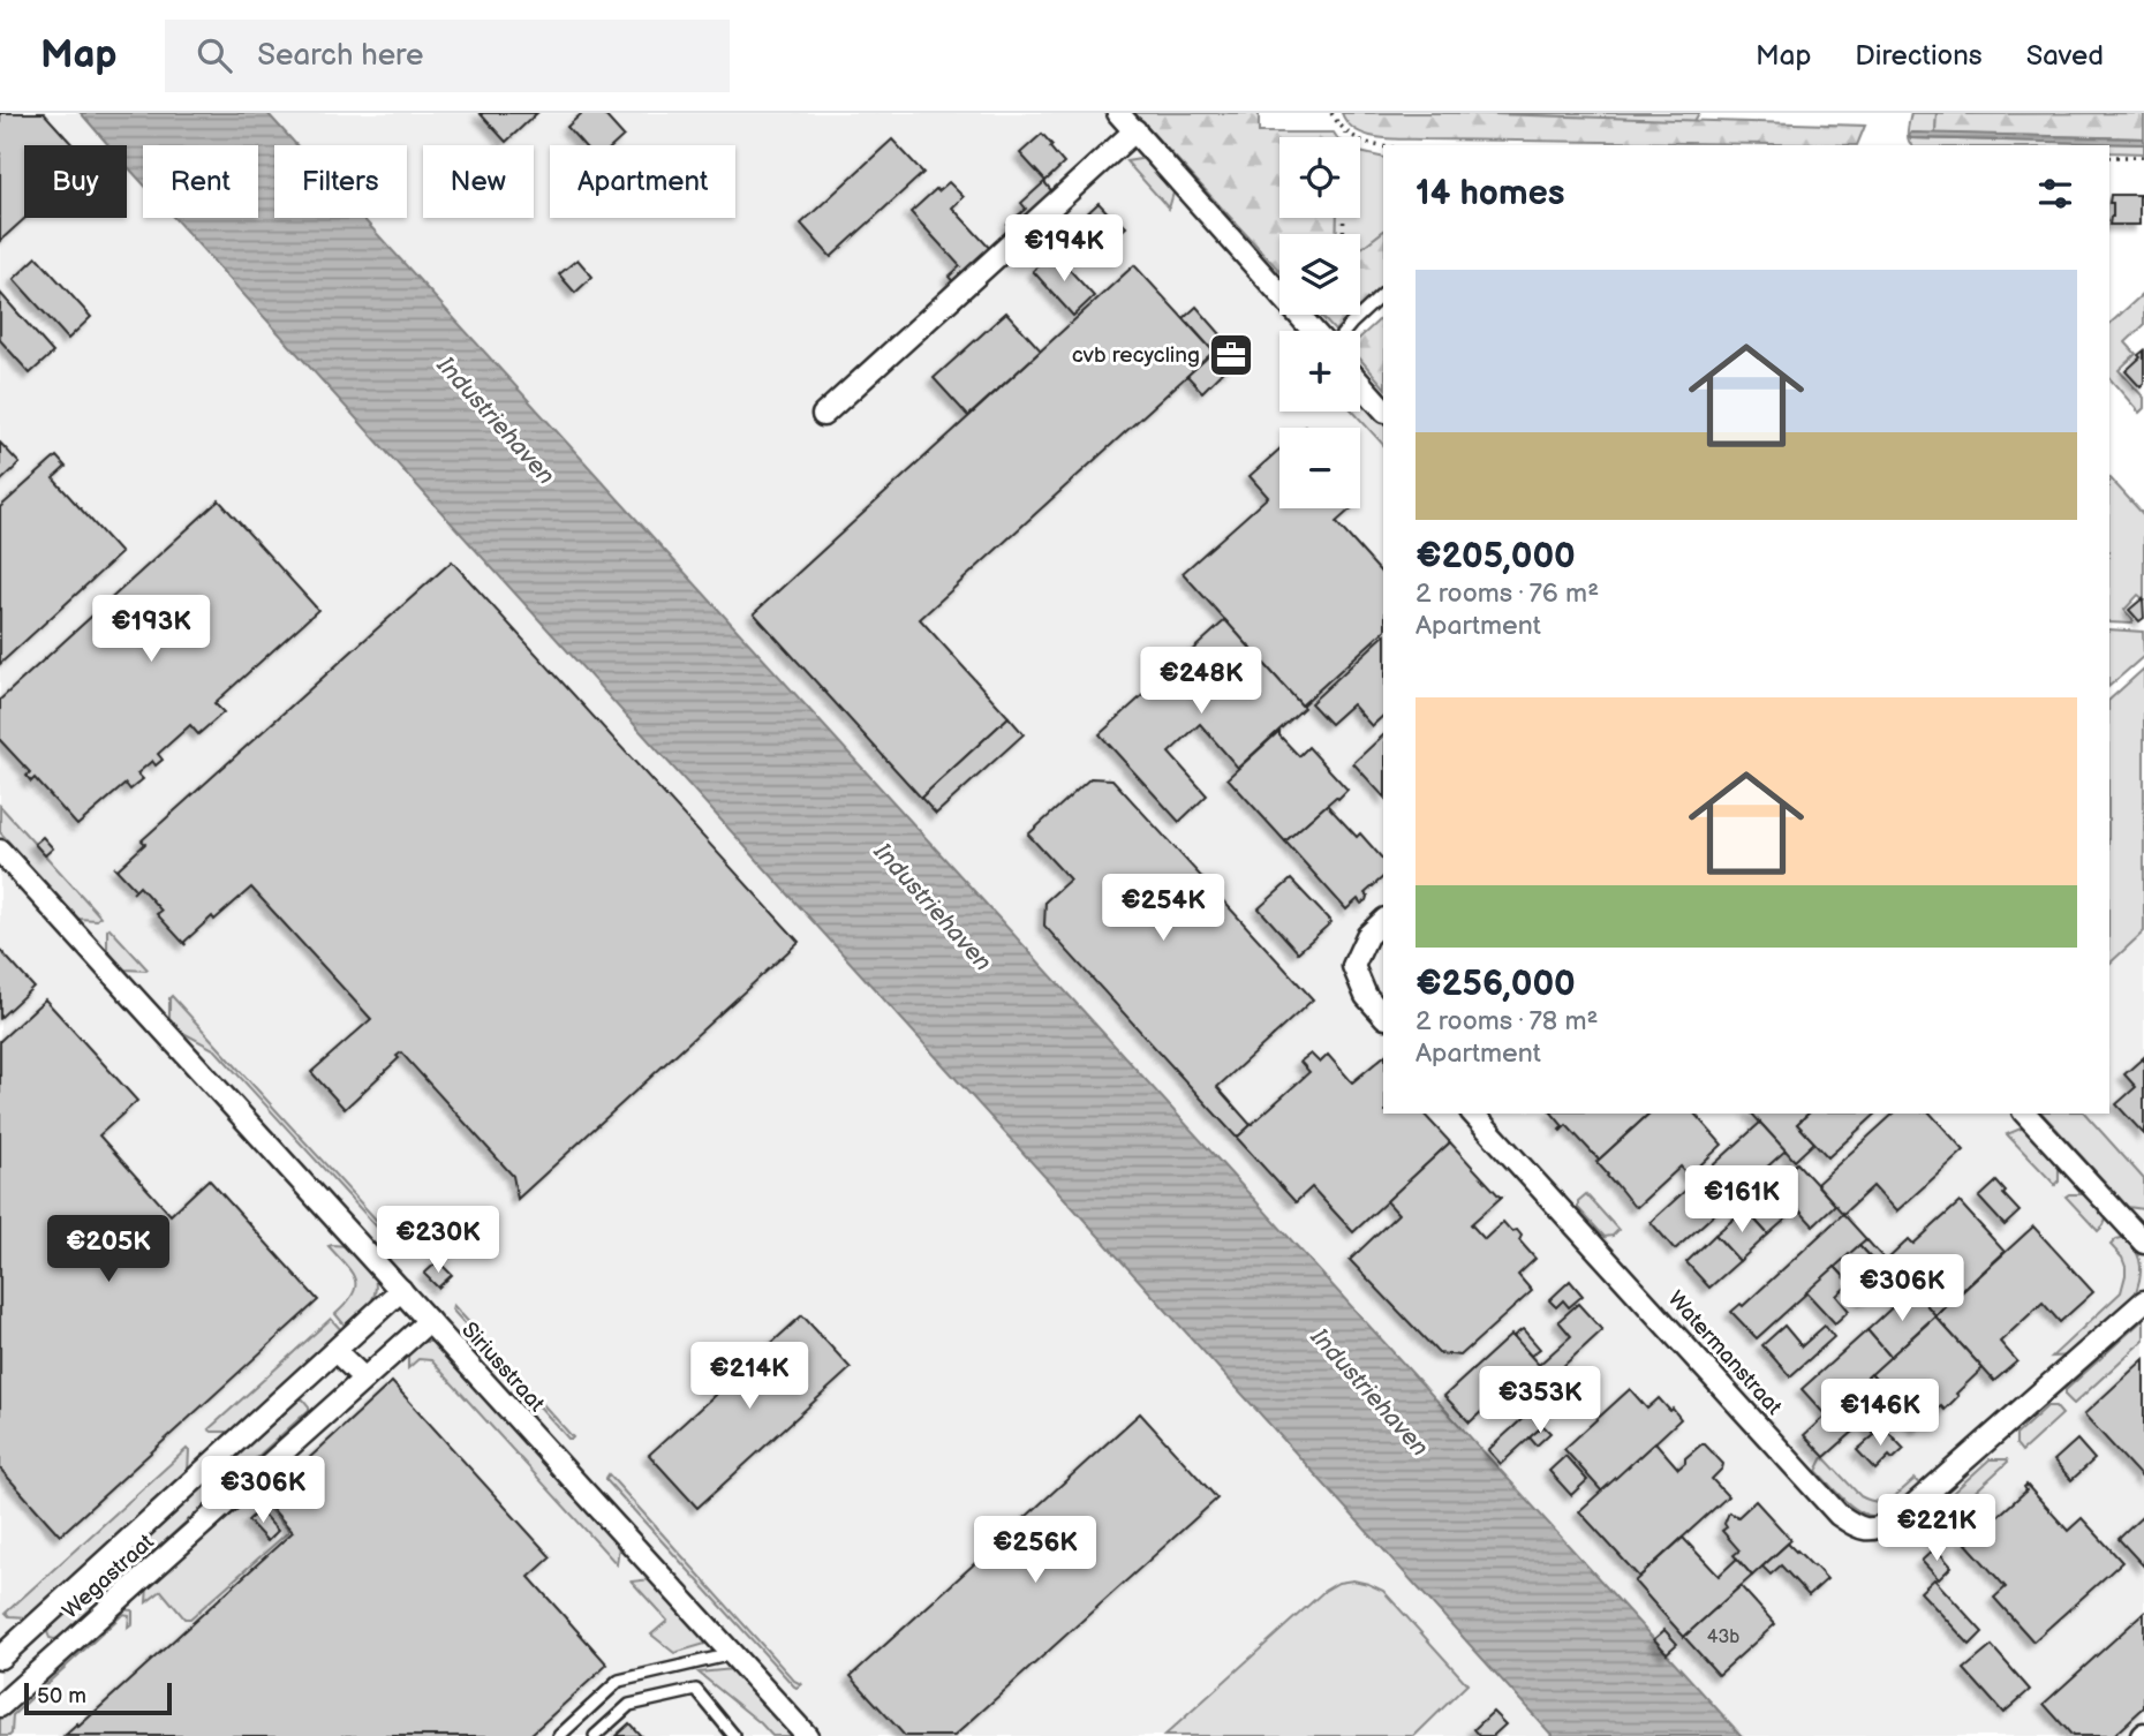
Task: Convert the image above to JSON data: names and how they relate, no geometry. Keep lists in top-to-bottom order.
{
  "streets": {
    "street": ["Watermanstraat", "Siriusstraat", "Wegastraat"]
  },
  "crossings": [
    ["Siriusstraat", "Wegastraat"]
  ],
  "water": ["Industriehaven"],
  "places": {
    "office": ["cvb recycling"]
  },
  "house_numbers": ["43b"],
  "scale_bar": "50 m",
  "page": {
    "header": "Map",
    "search": "Search here",
    "nav": ["Map", "Directions", "Saved"],
    "map_buttons": ["+", "−"],
    "chip": [
      "Buy",
      "Rent",
      "Filters",
      "New",
      "Apartment"
    ],
    "heading": "14 homes",
    "price": [
      "€194K",
      "€193K",
      "€248K",
      "€254K",
      "€161K",
      "€230K",
      "€205K",
      "€306K",
      "€214K",
      "€353K",
      "€146K",
      "€306K",
      "€221K",
      "€256K"
    ],
    "list": [
      {
        "name": "€205,000",
        "note": "2 rooms · 76 m² · Apartment"
      },
      {
        "name": "€256,000",
        "note": "2 rooms · 78 m² · Apartment"
      }
    ],
    "scale": "50 m"
  }
}
